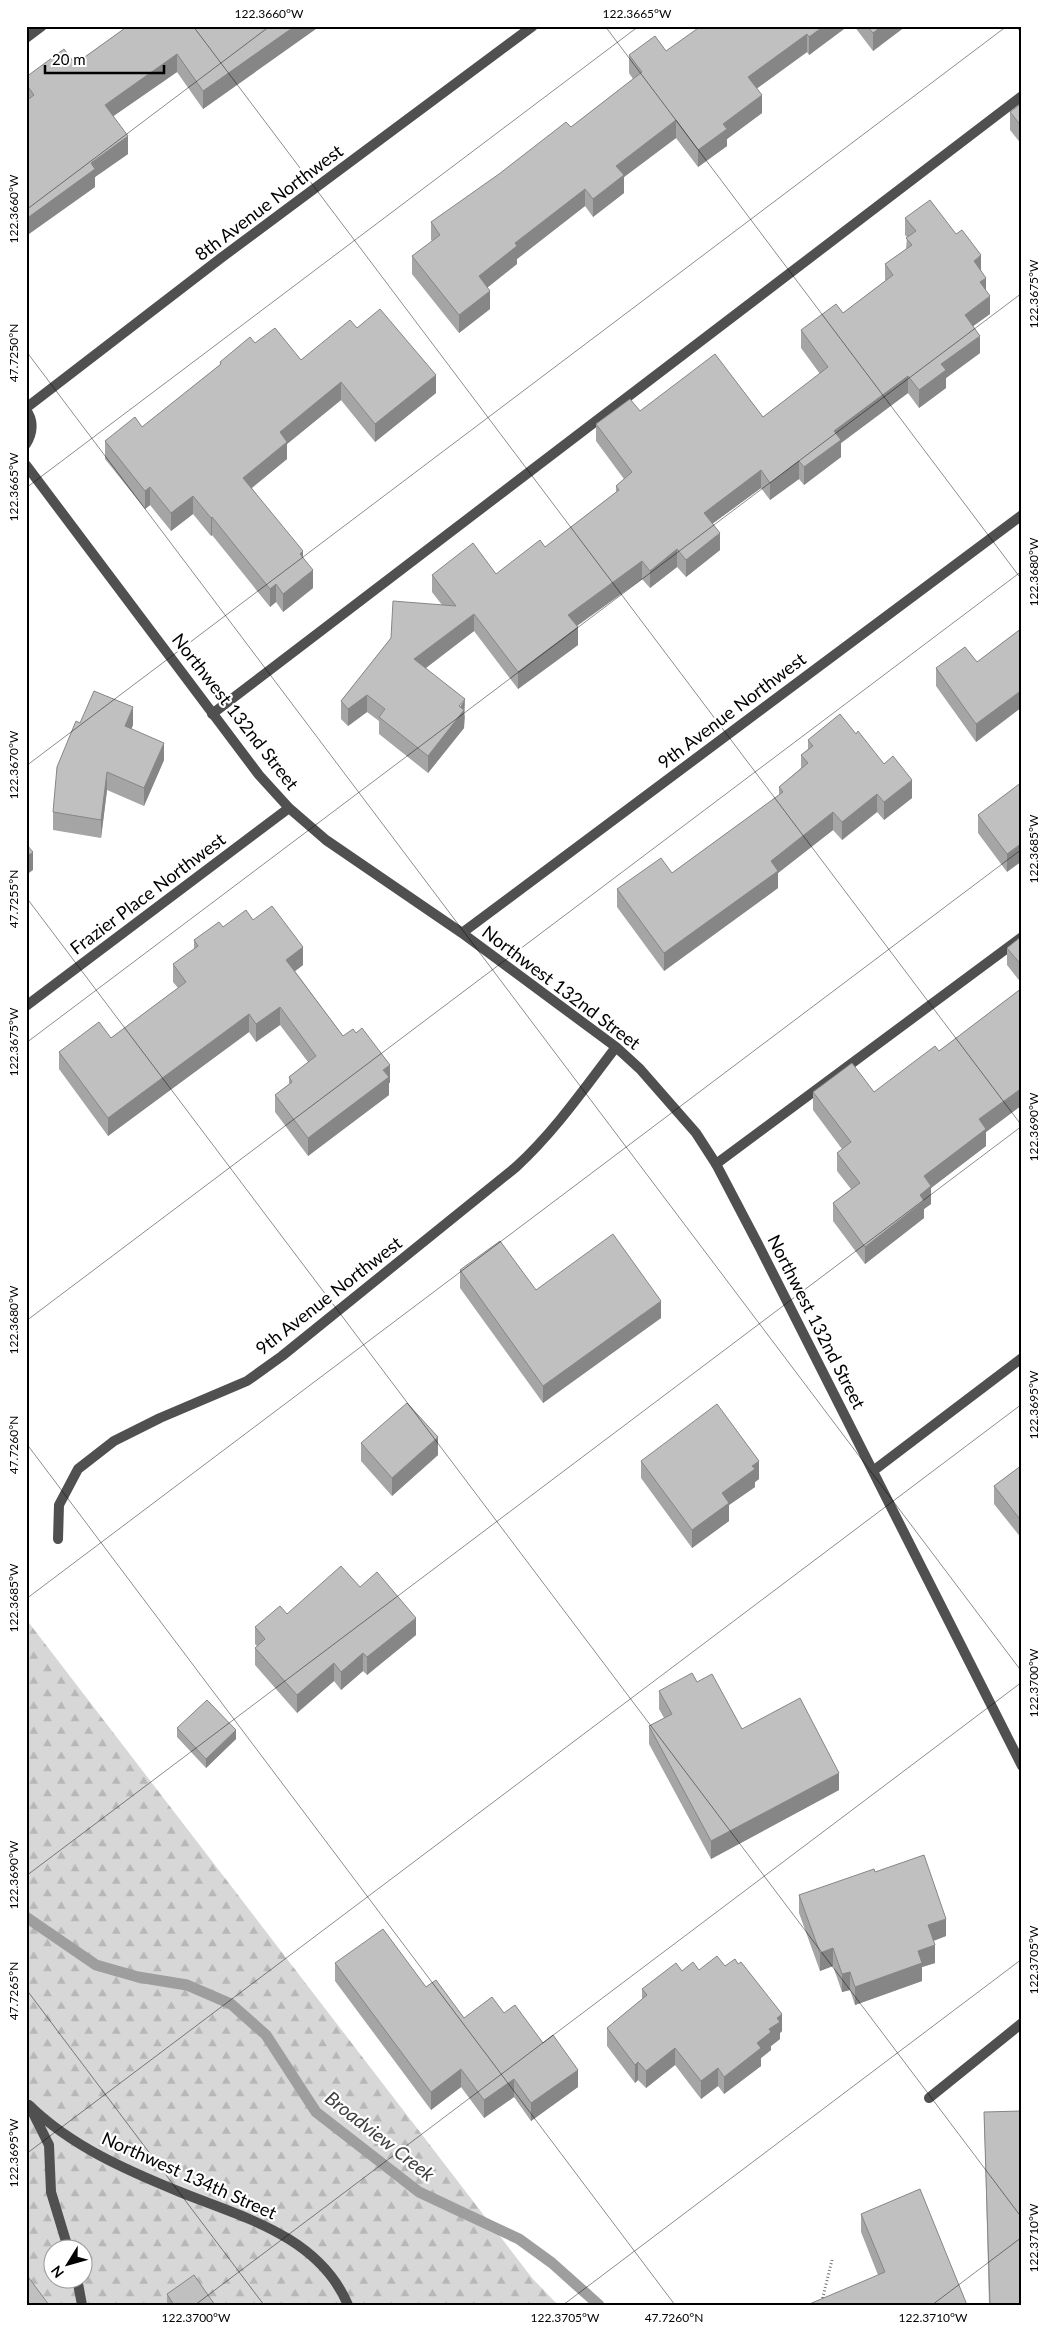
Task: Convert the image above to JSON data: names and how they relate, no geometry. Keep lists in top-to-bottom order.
{
  "streets": {
    "street": [
      "8th Avenue Northwest",
      "9th Avenue Northwest",
      "Northwest 132nd Street",
      "Frazier Place Northwest",
      "Northwest 134th Street"
    ]
  },
  "crossings": [
    ["9th Avenue Northwest", "Northwest 132nd Street"],
    ["Northwest 132nd Street", "Frazier Place Northwest"]
  ],
  "water": ["Broadview Creek"],
  "scale_bar": "20 m",
  "north": "bottom left",
  "coordinates": [
    "122.3660°W",
    "122.3665°W",
    "122.3675°W",
    "47.7250°N",
    "122.3680°W",
    "122.3670°W",
    "122.3685°W",
    "47.7255°N",
    "122.3690°W",
    "122.3695°W",
    "47.7260°N",
    "122.3700°W",
    "122.3705°W",
    "47.7265°N",
    "122.3710°W"
  ]
}
